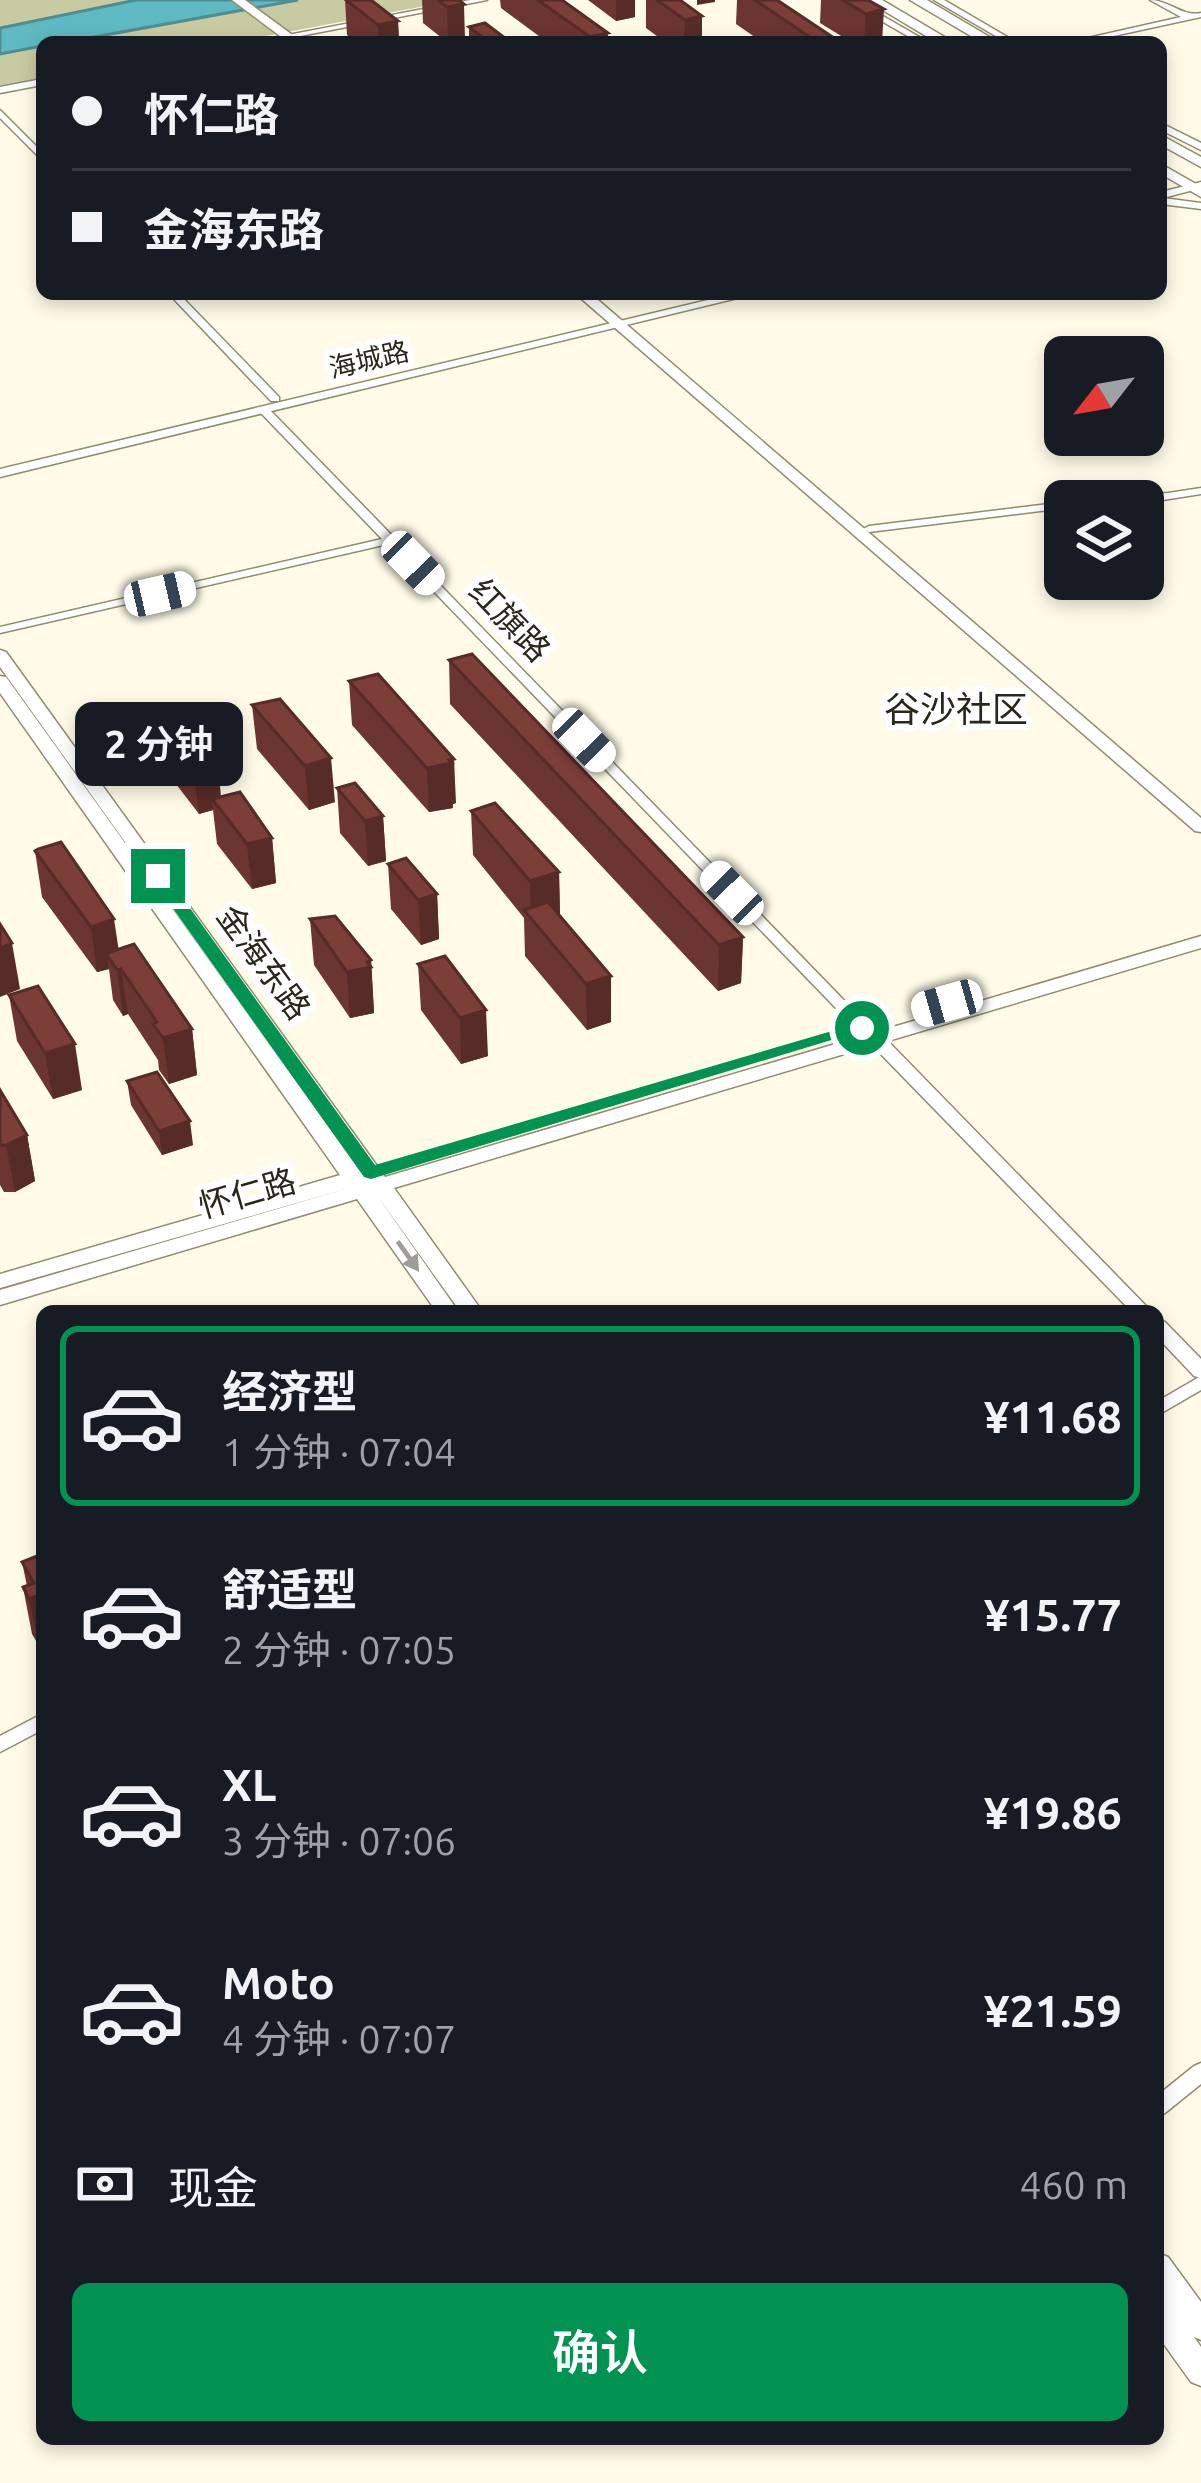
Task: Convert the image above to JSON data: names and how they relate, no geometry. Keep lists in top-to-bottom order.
{
  "streets": {
    "main road": ["金海东路", "怀仁路"],
    "street": ["海城路", "红旗路"]
  },
  "crossings": [
    ["海城路", "红旗路"],
    ["红旗路", "怀仁路"],
    ["金海东路", "怀仁路"]
  ],
  "districts": ["谷沙社区"],
  "north": "bottom left",
  "page": {
    "banner": ["怀仁路", "金海东路"],
    "bubble": "2 分钟",
    "list": [
      {
        "name": "经济型",
        "note": "1 分钟 · 07:04",
        "value": "¥11.68"
      },
      {
        "name": "舒适型",
        "note": "2 分钟 · 07:05",
        "value": "¥15.77"
      },
      {
        "name": "XL",
        "note": "3 分钟 · 07:06",
        "value": "¥19.86"
      },
      {
        "name": "Moto",
        "note": "4 分钟 · 07:07",
        "value": "¥21.59"
      }
    ],
    "pay": ["现金", "460 m"],
    "buttons": "确认"
  }
}
